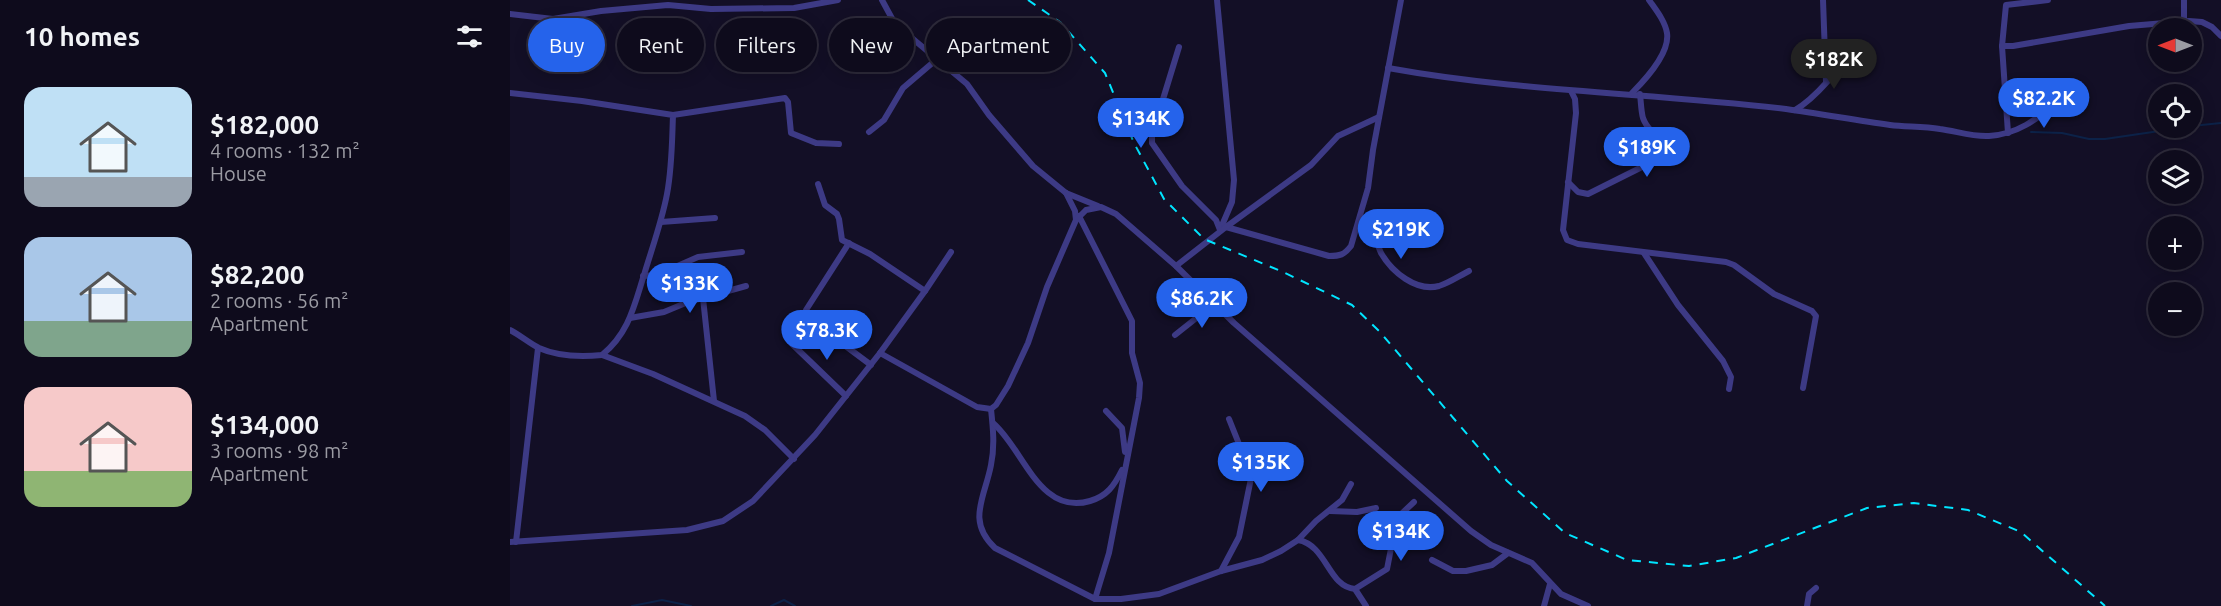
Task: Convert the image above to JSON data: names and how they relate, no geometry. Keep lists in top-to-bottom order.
{
  "north": "left",
  "page": {
    "heading": "10 homes",
    "map_buttons": ["+", "−"],
    "chip": [
      "Buy",
      "Rent",
      "Filters",
      "New",
      "Apartment"
    ],
    "price": [
      "$182K",
      "$82.2K",
      "$134K",
      "$189K",
      "$219K",
      "$133K",
      "$86.2K",
      "$78.3K",
      "$135K",
      "$134K"
    ],
    "list": [
      {
        "name": "$182,000",
        "note": "4 rooms · 132 m² · House"
      },
      {
        "name": "$82,200",
        "note": "2 rooms · 56 m² · Apartment"
      },
      {
        "name": "$134,000",
        "note": "3 rooms · 98 m² · Apartment"
      }
    ]
  }
}
